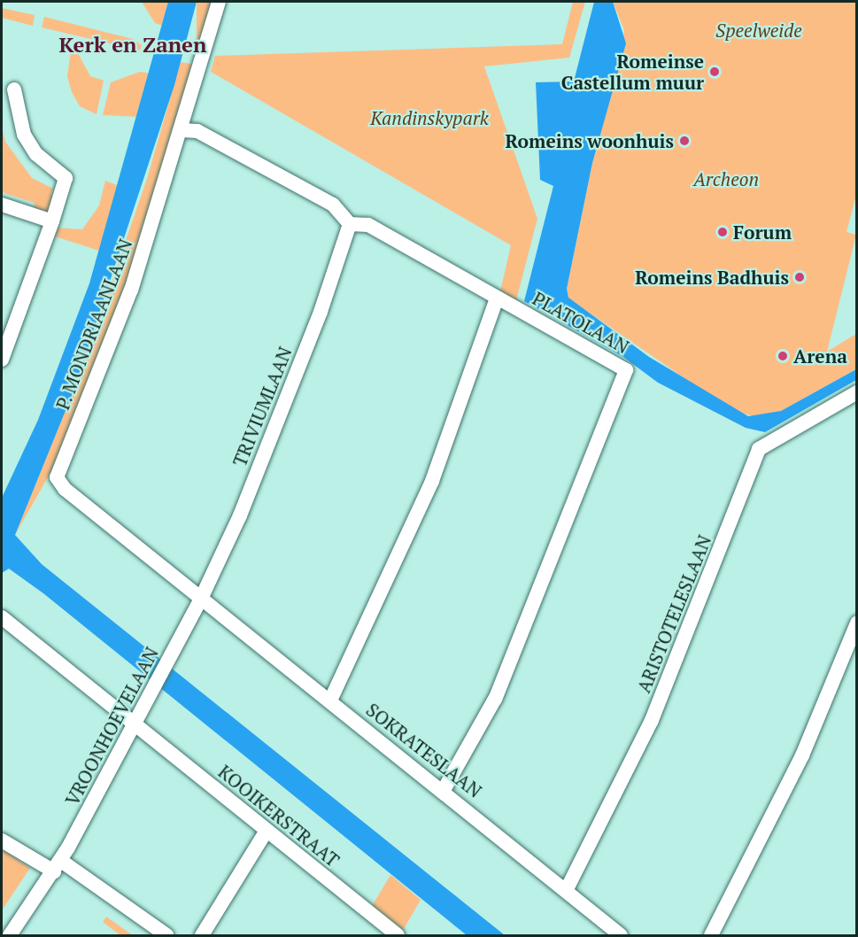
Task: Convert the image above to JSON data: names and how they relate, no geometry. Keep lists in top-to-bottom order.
{
  "streets": {
    "street": [
      "PLATOLAAN",
      "P. MONDRIAANLAAN",
      "TRIVIUMLAAN",
      "ARISTOTELESLAAN",
      "VROONHOEVELAAN",
      "SOKRATESLAAN",
      "KOOIKERSTRAAT"
    ]
  },
  "crossings": [
    ["PLATOLAAN", "SOKRATESLAAN"],
    ["P. MONDRIAANLAAN", "TRIVIUMLAAN"],
    ["P. MONDRIAANLAAN", "VROONHOEVELAAN"],
    ["P. MONDRIAANLAAN", "SOKRATESLAAN"],
    ["TRIVIUMLAAN", "VROONHOEVELAAN"],
    ["TRIVIUMLAAN", "SOKRATESLAAN"],
    ["ARISTOTELESLAAN", "SOKRATESLAAN"],
    ["VROONHOEVELAAN", "SOKRATESLAAN"],
    ["VROONHOEVELAAN", "KOOIKERSTRAAT"]
  ],
  "districts": ["Kerk en Zanen"],
  "parks": ["Speelweide", "Kandinskypark", "Archeon"],
  "places": [
    "Romeinse Castellum muur",
    "Romeins woonhuis",
    "Forum",
    "Romeins Badhuis",
    "Arena"
  ]
}
